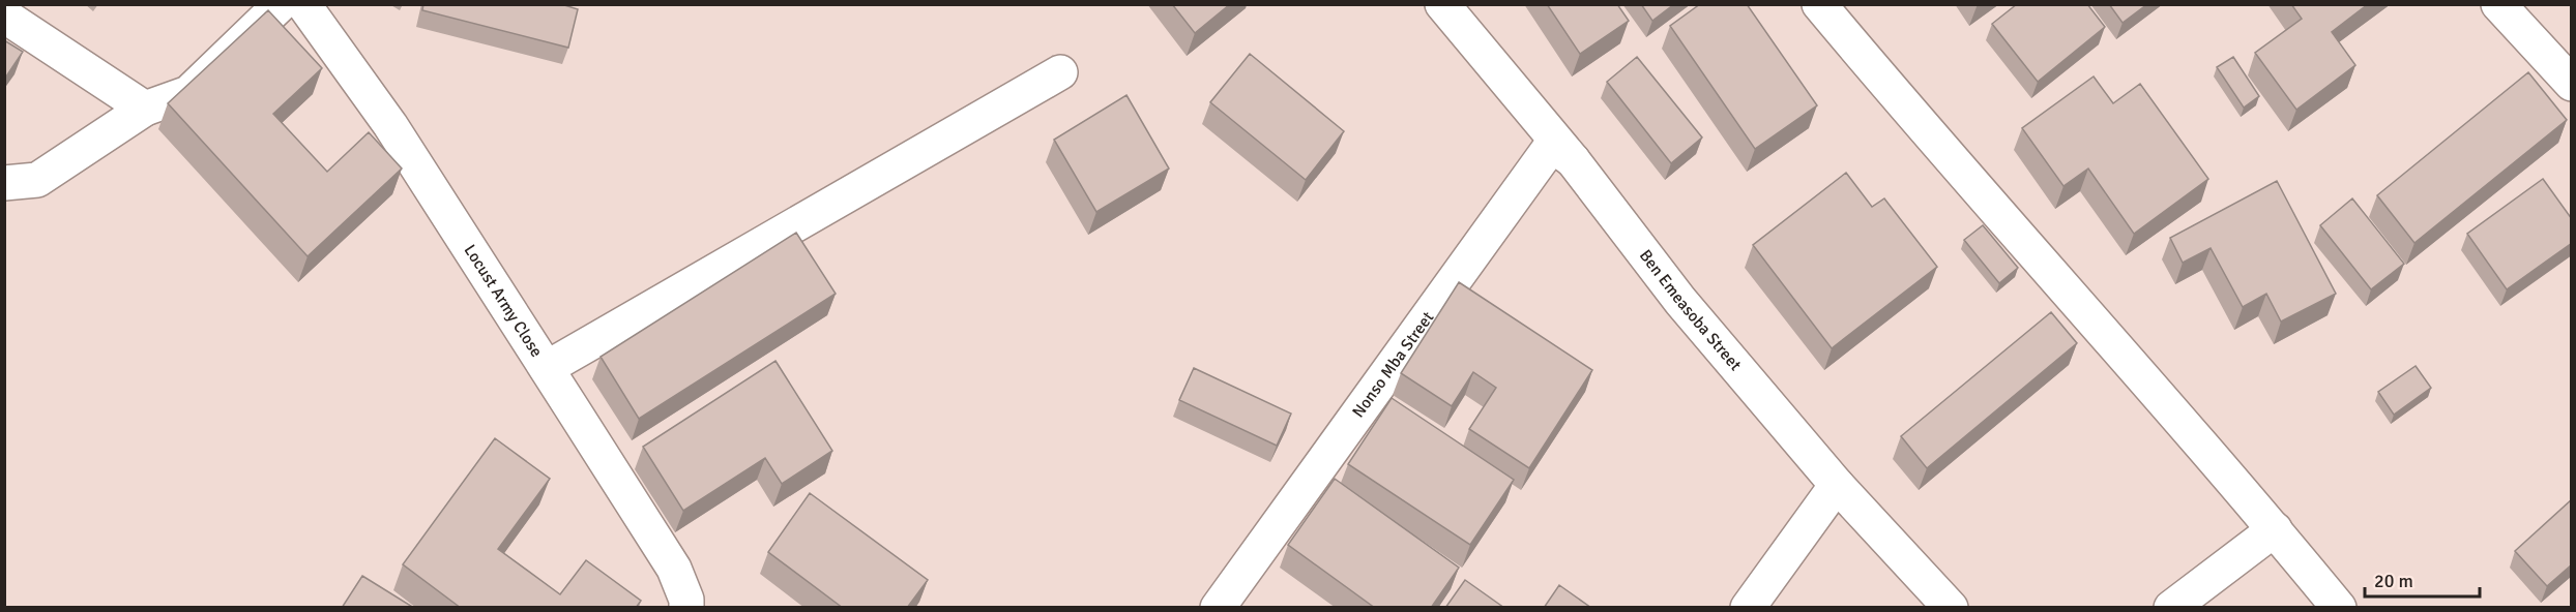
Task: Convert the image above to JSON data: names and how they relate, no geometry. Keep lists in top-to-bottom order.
{
  "streets": {
    "street": ["Locust Army Close", "Ben Emeasoba Street", "Nonso Mba Street"]
  },
  "crossings": [
    ["Ben Emeasoba Street", "Nonso Mba Street"]
  ],
  "scale_bar": "20 m"
}
